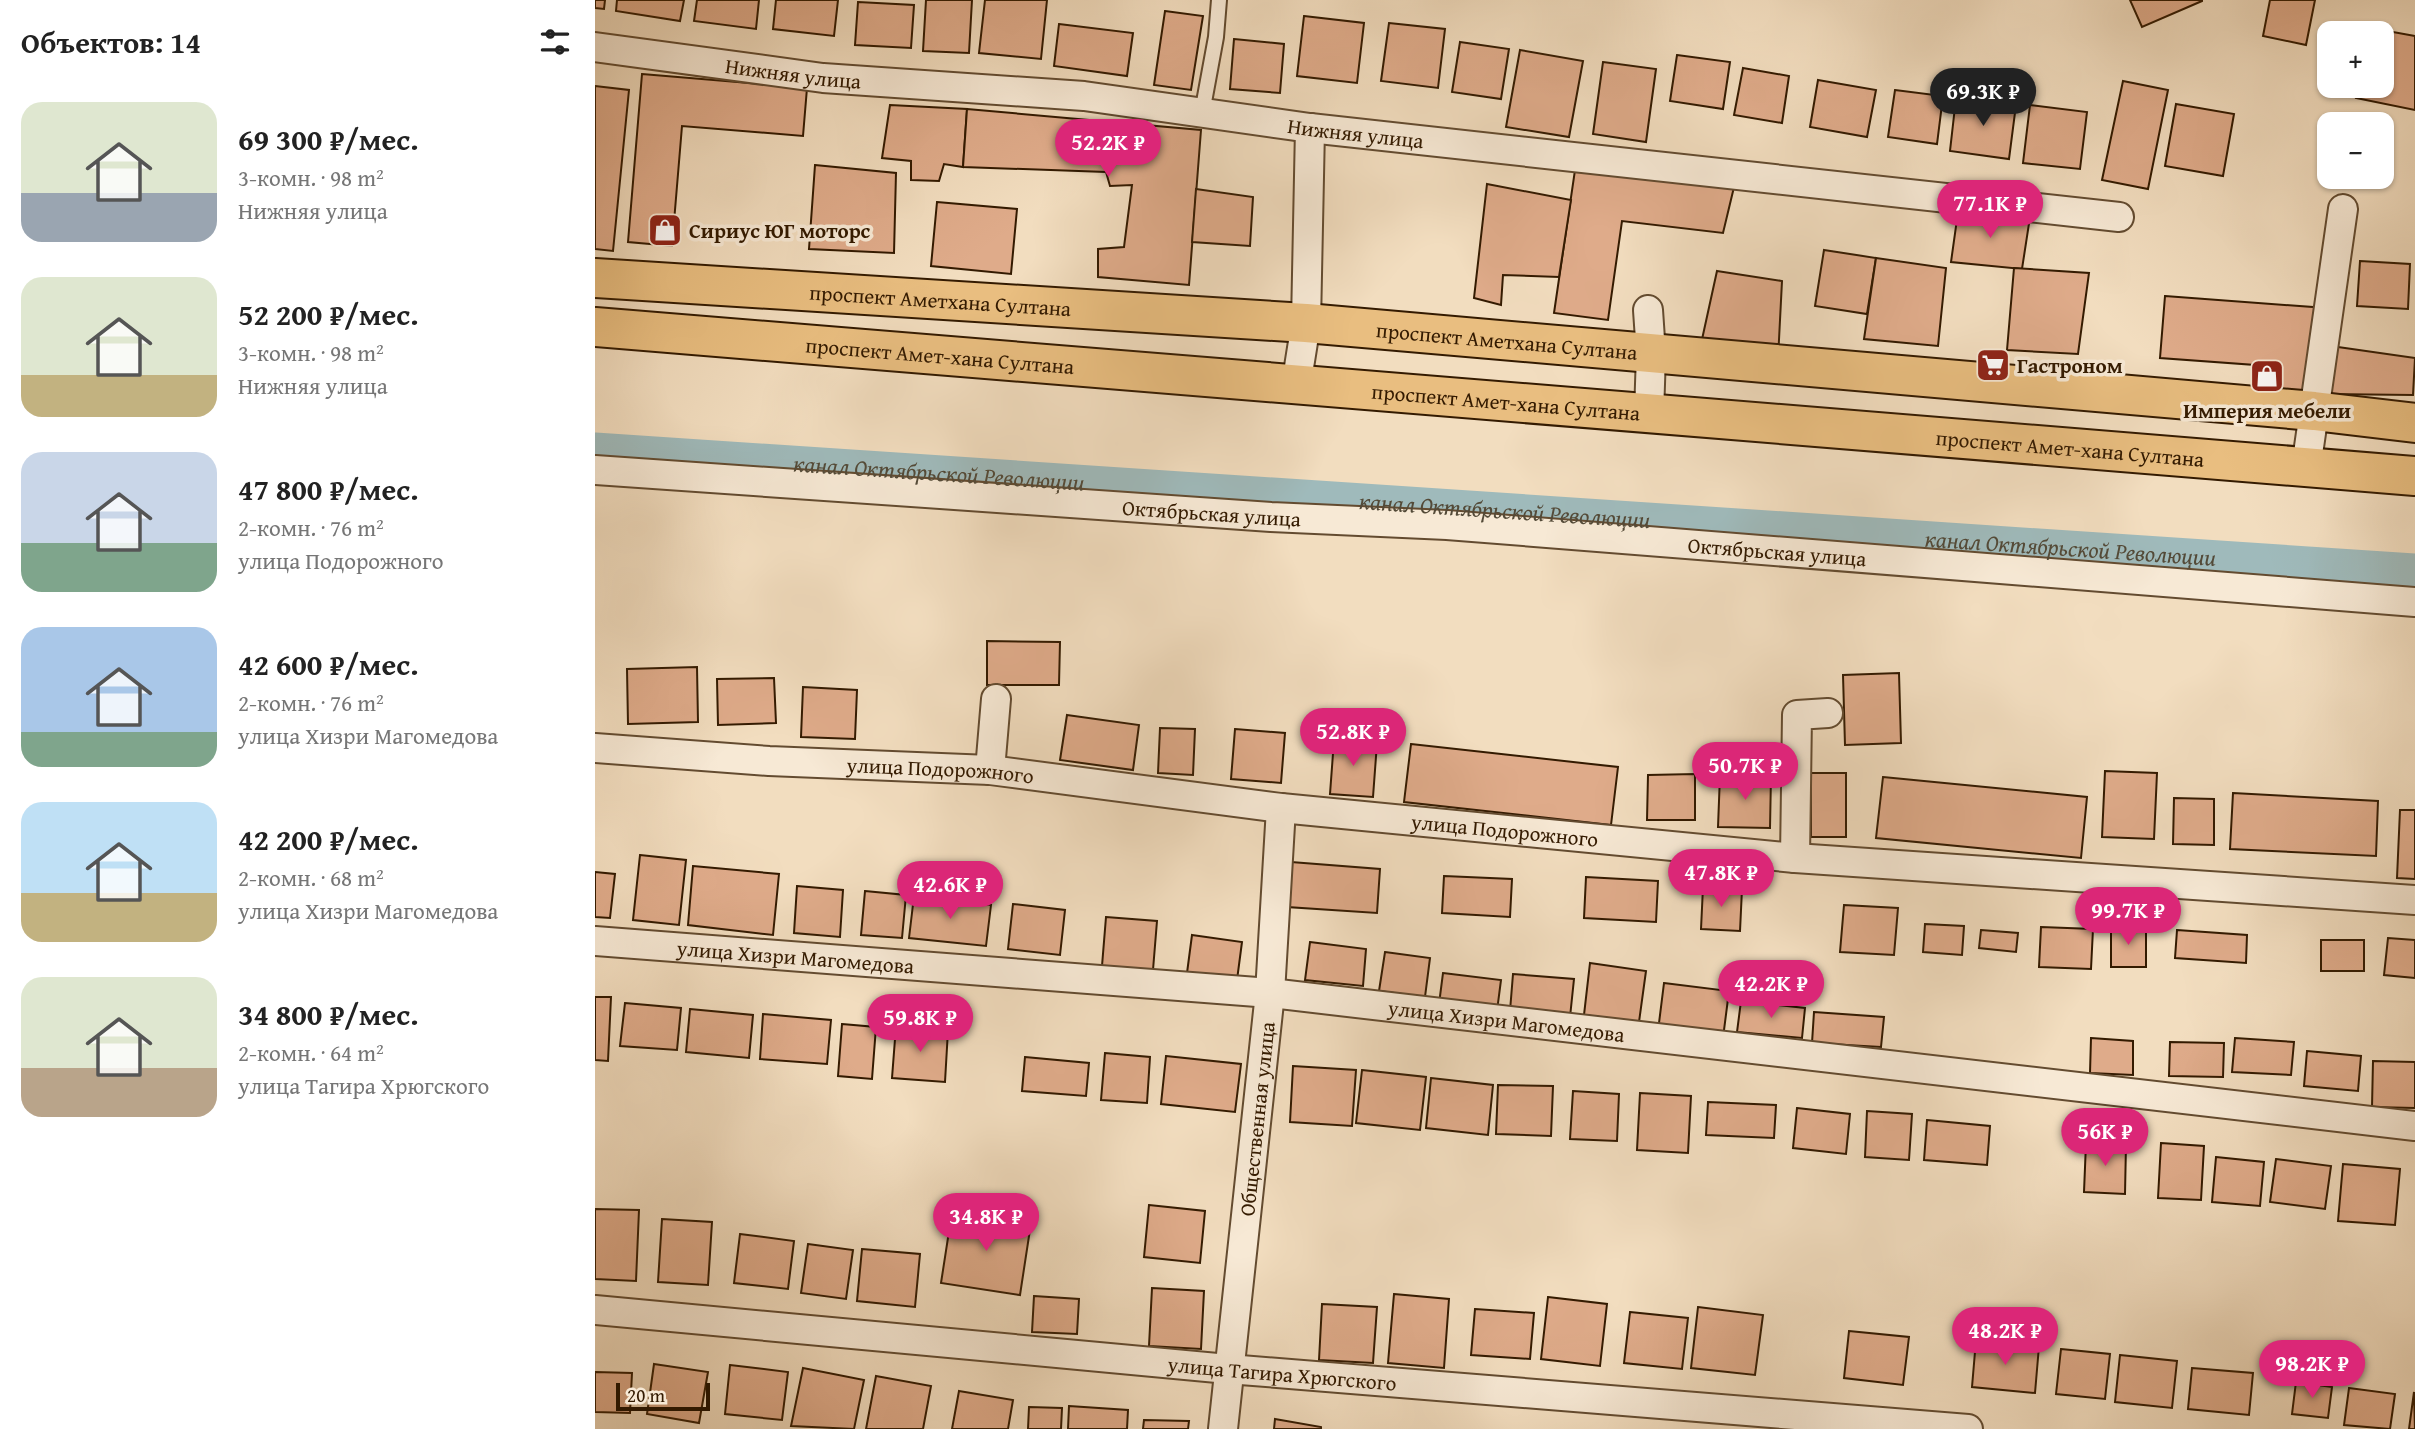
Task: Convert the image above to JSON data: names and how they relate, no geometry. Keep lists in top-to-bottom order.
{
  "streets": {
    "main road": ["проспект Аметхана Султана", "проспект Амет-хана Султана"],
    "street": [
      "Нижняя улица",
      "Октябрьская улица",
      "улица Подорожного",
      "улица Хизри Магомедова",
      "Общественная улица",
      "улица Тагира Хрюгского"
    ]
  },
  "crossings": [
    ["улица Подорожного", "Общественная улица"],
    ["улица Хизри Магомедова", "Общественная улица"],
    ["Общественная улица", "улица Тагира Хрюгского"]
  ],
  "water": ["канал Октябрьской Революции"],
  "places": {
    "shop": ["Сириус ЮГ моторс", "Империя мебели"],
    "supermarket": ["Гастроном"]
  },
  "scale_bar": "20 m",
  "page": {
    "heading": "Объектов: 14",
    "map_buttons": ["+", "−"],
    "price": [
      "69.3K ₽",
      "52.2K ₽",
      "77.1K ₽",
      "52.8K ₽",
      "50.7K ₽",
      "47.8K ₽",
      "42.6K ₽",
      "99.7K ₽",
      "42.2K ₽",
      "59.8K ₽",
      "56K ₽",
      "34.8K ₽",
      "48.2K ₽",
      "98.2K ₽"
    ],
    "list": [
      {
        "name": "69 300 ₽/мес.",
        "note": "3-комн. · 98 m² · Нижняя улица"
      },
      {
        "name": "52 200 ₽/мес.",
        "note": "3-комн. · 98 m² · Нижняя улица"
      },
      {
        "name": "47 800 ₽/мес.",
        "note": "2-комн. · 76 m² · улица Подорожного"
      },
      {
        "name": "42 600 ₽/мес.",
        "note": "2-комн. · 76 m² · улица Хизри Магомедова"
      },
      {
        "name": "42 200 ₽/мес.",
        "note": "2-комн. · 68 m² · улица Хизри Магомедова"
      },
      {
        "name": "34 800 ₽/мес.",
        "note": "2-комн. · 64 m² · улица Тагира Хрюгского"
      }
    ],
    "scale": "20 m"
  }
}
